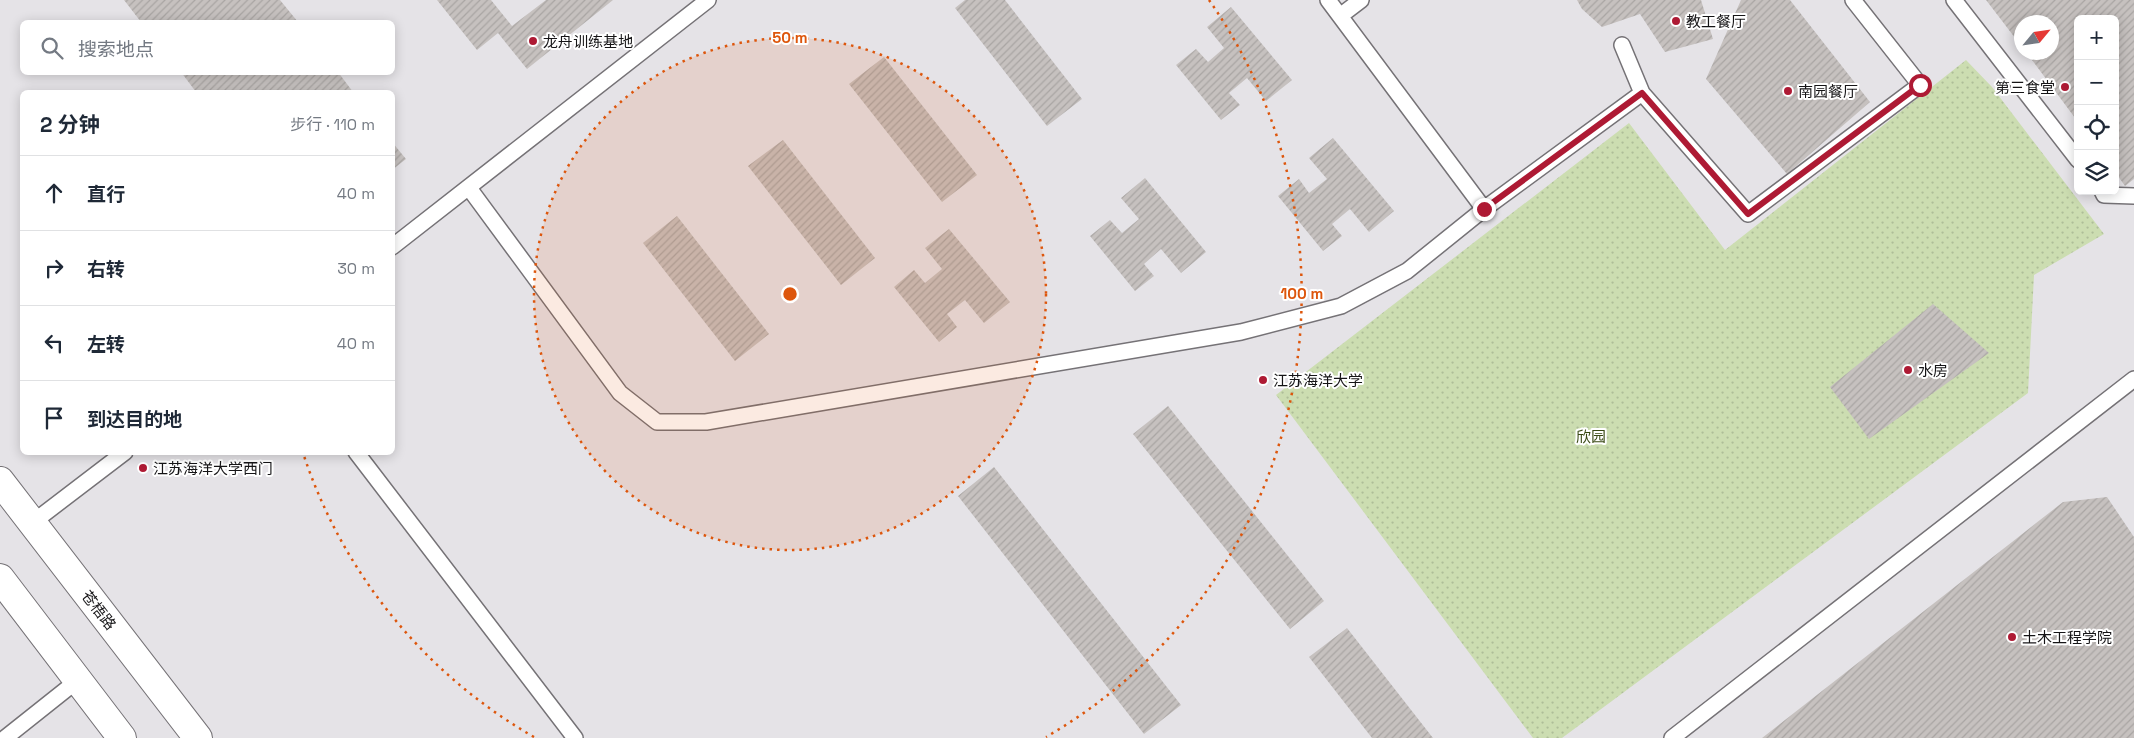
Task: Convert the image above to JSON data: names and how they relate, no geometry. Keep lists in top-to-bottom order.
{
  "streets": {
    "main road": ["苍梧路"]
  },
  "parks": ["欣园"],
  "places": [
    "教工餐厅",
    "龙舟训练基地",
    "第三食堂",
    "南园餐厅",
    "水房",
    "江苏海洋大学",
    "江苏海洋大学西门",
    "土木工程学院"
  ],
  "north": "top right",
  "page": {
    "map_buttons": ["+", "−"],
    "search": "搜索地点",
    "heading": ["2 分钟", "步行 · 110 m"],
    "list": [
      ["直行", "40 m"],
      ["右转", "30 m"],
      ["左转", "40 m"],
      "到达目的地"
    ]
  },
  "rings": ["50 m", "100 m"]
}
